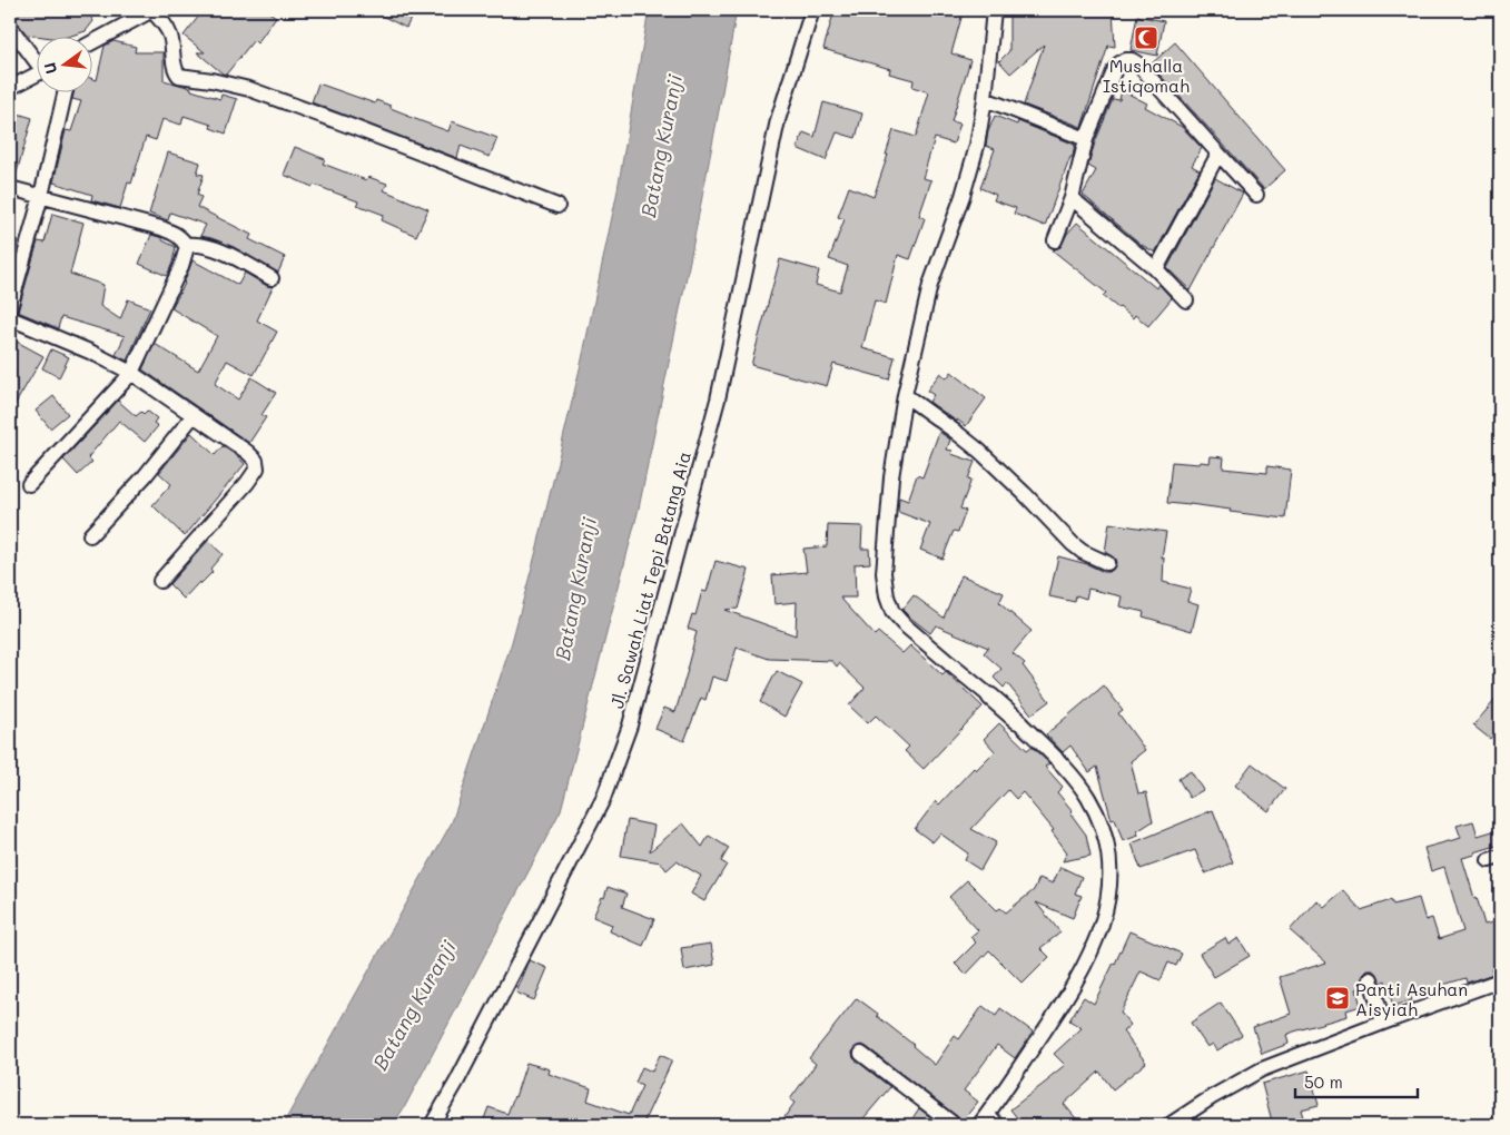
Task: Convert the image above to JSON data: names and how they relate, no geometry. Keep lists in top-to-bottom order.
{
  "streets": {
    "street": ["Jl. Sawah Liat Tepi Batang Aia"]
  },
  "water": ["Batang Kuranji"],
  "places": {
    "mosque": ["Mushalla Istiqomah"],
    "school or university": ["Panti Asuhan Aisyiah"]
  },
  "scale_bar": "50 m",
  "north": "left"
}
